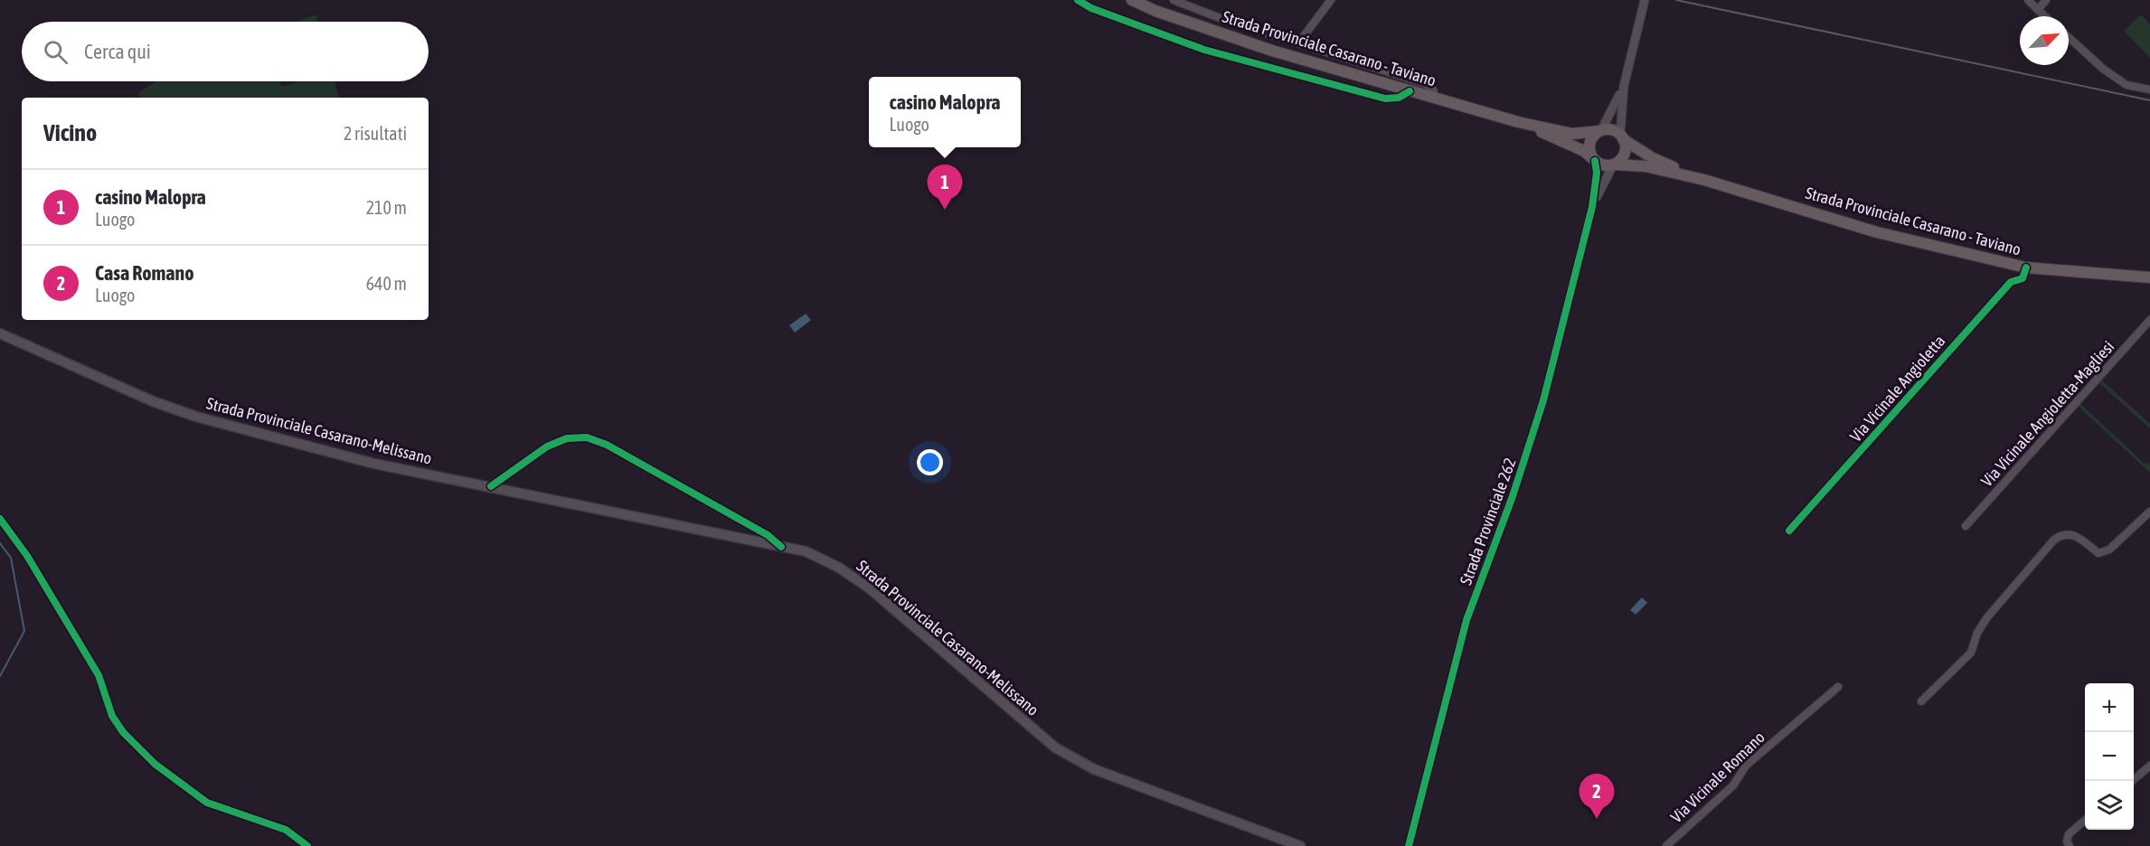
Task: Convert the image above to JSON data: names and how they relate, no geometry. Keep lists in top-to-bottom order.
{
  "streets": {
    "main road": ["Strada Provinciale Casarano - Taviano", "Strada Provinciale Casarano-Melissano"],
    "street": [
      "Via Vicinale Angioletta",
      "Via Vicinale Angioletta-Magliesi",
      "Strada Provinciale 262",
      "Via Vicinale Romano"
    ]
  },
  "crossings": [
    ["Strada Provinciale Casarano - Taviano", "Via Vicinale Angioletta"]
  ],
  "north": "top right",
  "page": {
    "search": "Cerca qui",
    "popup": ["casino Malopra", "Luogo"],
    "heading": ["Vicino", "2 risultati"],
    "pins": ["1", "2"],
    "list": [
      {
        "mark": "1",
        "name": "casino Malopra",
        "note": "Luogo",
        "value": "210 m"
      },
      {
        "mark": "2",
        "name": "Casa Romano",
        "note": "Luogo",
        "value": "640 m"
      }
    ],
    "map_buttons": ["+", "−"]
  }
}
